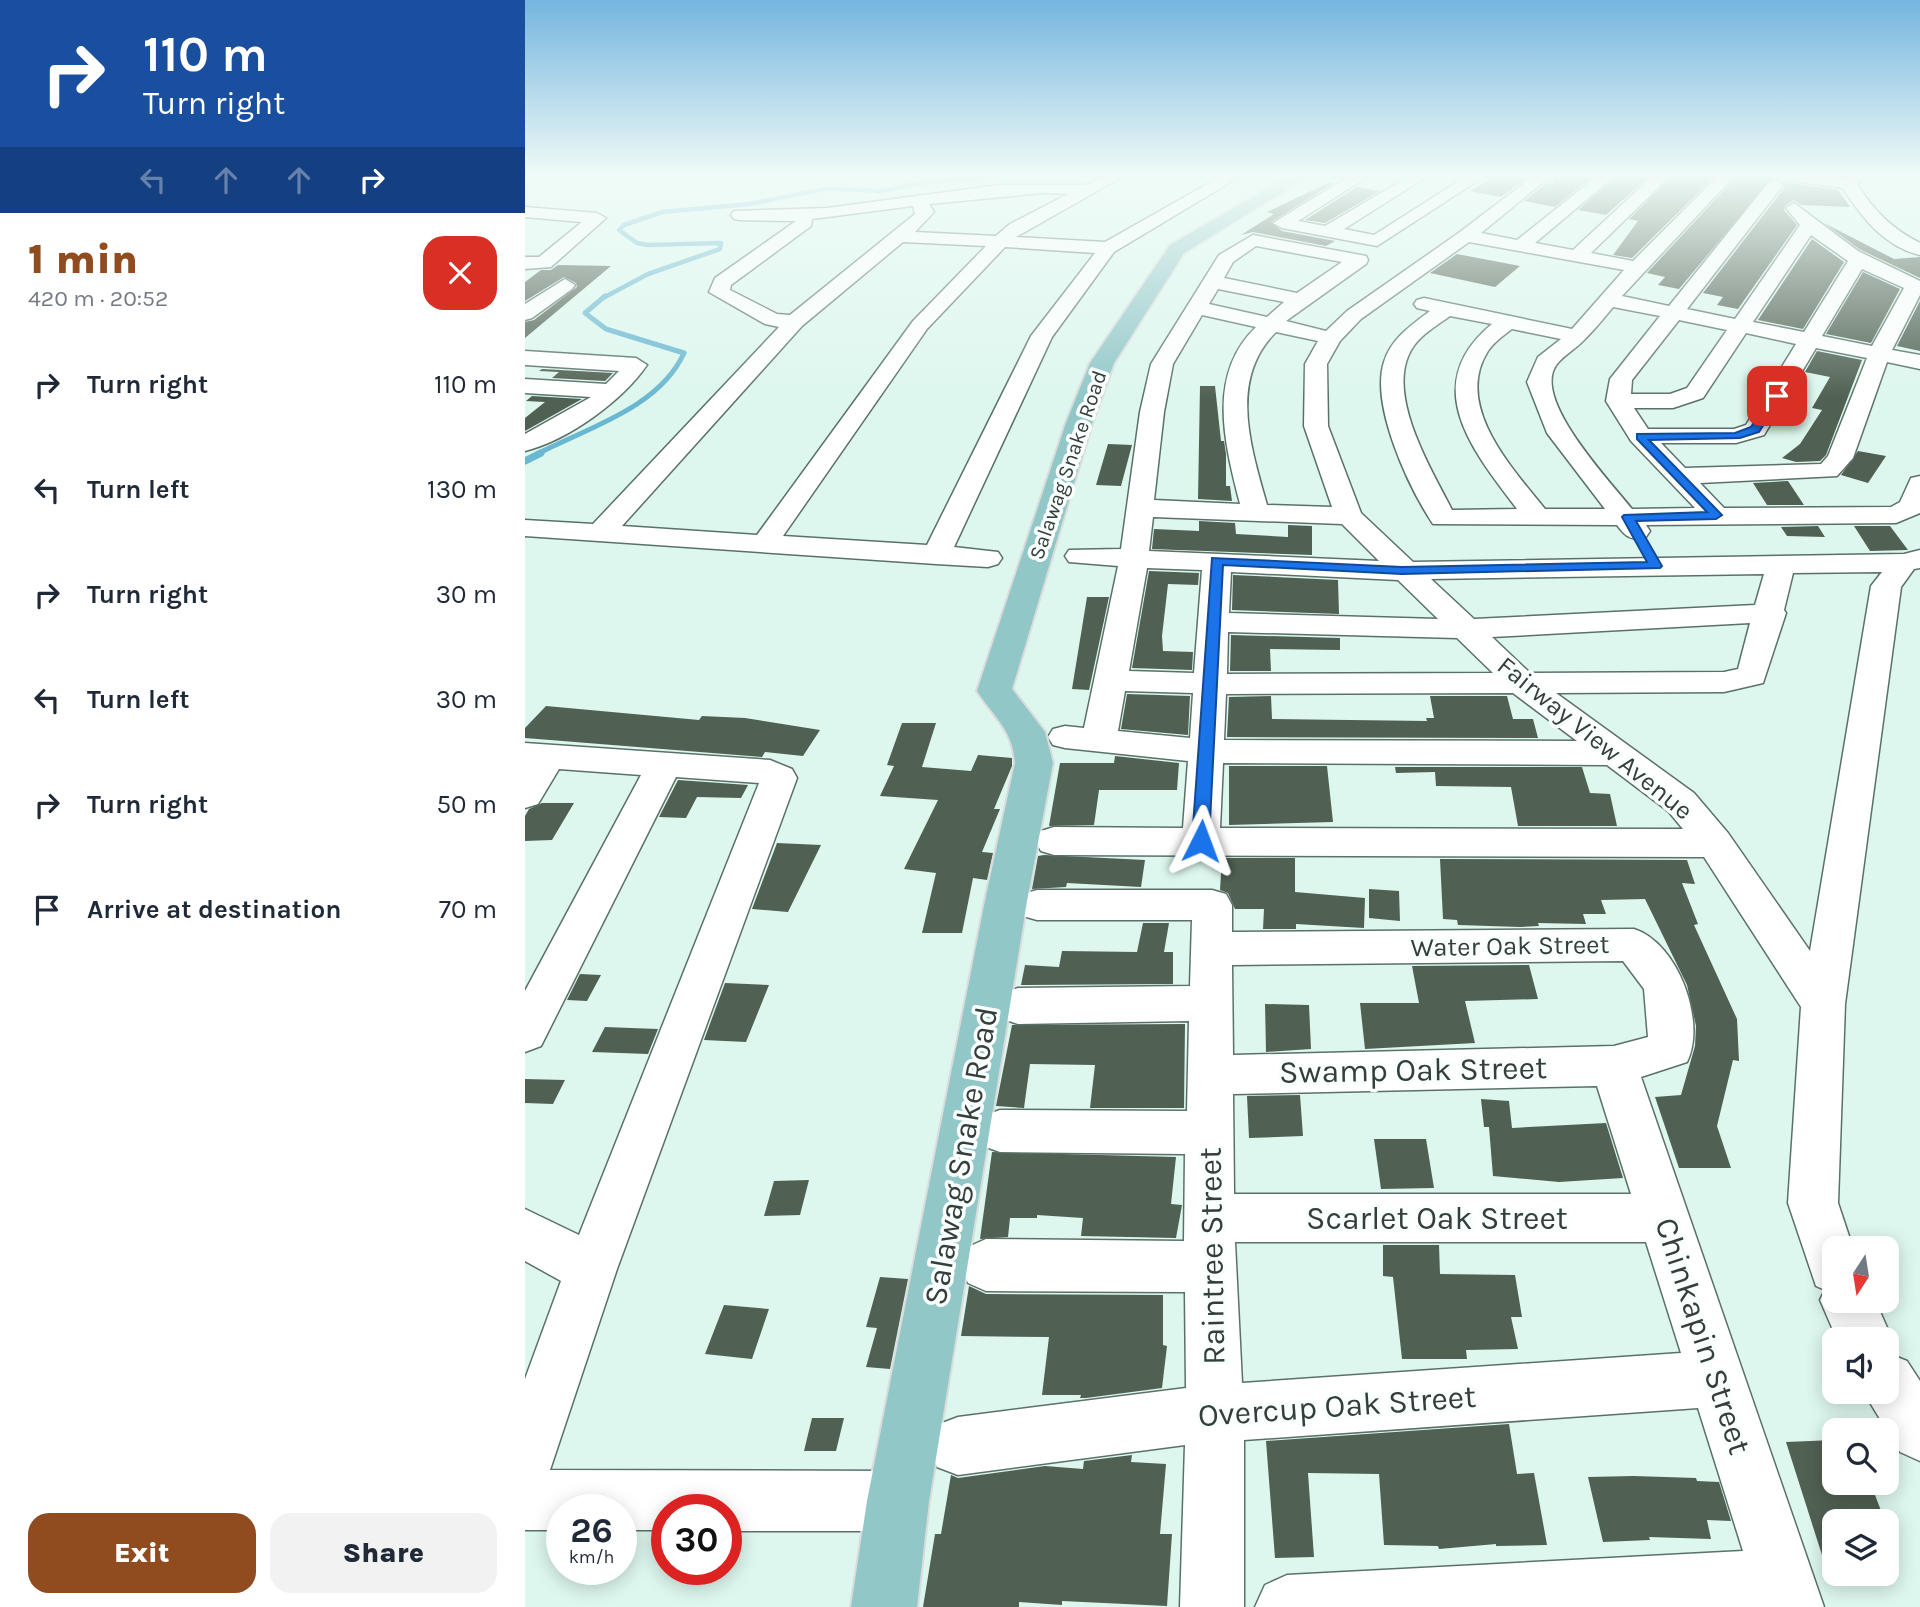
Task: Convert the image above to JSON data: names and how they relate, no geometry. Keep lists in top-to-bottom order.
{
  "streets": {
    "main road": ["Salawag Snake Road"],
    "street": [
      "Fairway View Avenue",
      "Water Oak Street",
      "Swamp Oak Street",
      "Scarlet Oak Street",
      "Raintree Street",
      "Chinkapin Street",
      "Overcup Oak Street"
    ]
  },
  "crossings": [
    ["Water Oak Street", "Swamp Oak Street"],
    ["Water Oak Street", "Raintree Street"],
    ["Water Oak Street", "Chinkapin Street"],
    ["Swamp Oak Street", "Raintree Street"],
    ["Swamp Oak Street", "Chinkapin Street"],
    ["Scarlet Oak Street", "Raintree Street"],
    ["Scarlet Oak Street", "Chinkapin Street"],
    ["Raintree Street", "Overcup Oak Street"],
    ["Chinkapin Street", "Overcup Oak Street"]
  ],
  "north": "bottom",
  "page": {
    "turn": ["110 m", "Turn right"],
    "heading": ["1 min", "420 m · 20:52"],
    "list": [
      {
        "name": "Turn right",
        "value": "110 m"
      },
      {
        "name": "Turn left",
        "value": "130 m"
      },
      {
        "name": "Turn right",
        "value": "30 m"
      },
      {
        "name": "Turn left",
        "value": "30 m"
      },
      {
        "name": "Turn right",
        "value": "50 m"
      },
      {
        "name": "Arrive at destination",
        "value": "70 m"
      }
    ],
    "speed": "26 km/h",
    "limit": "30",
    "buttons": ["Exit", "Share"]
  }
}
